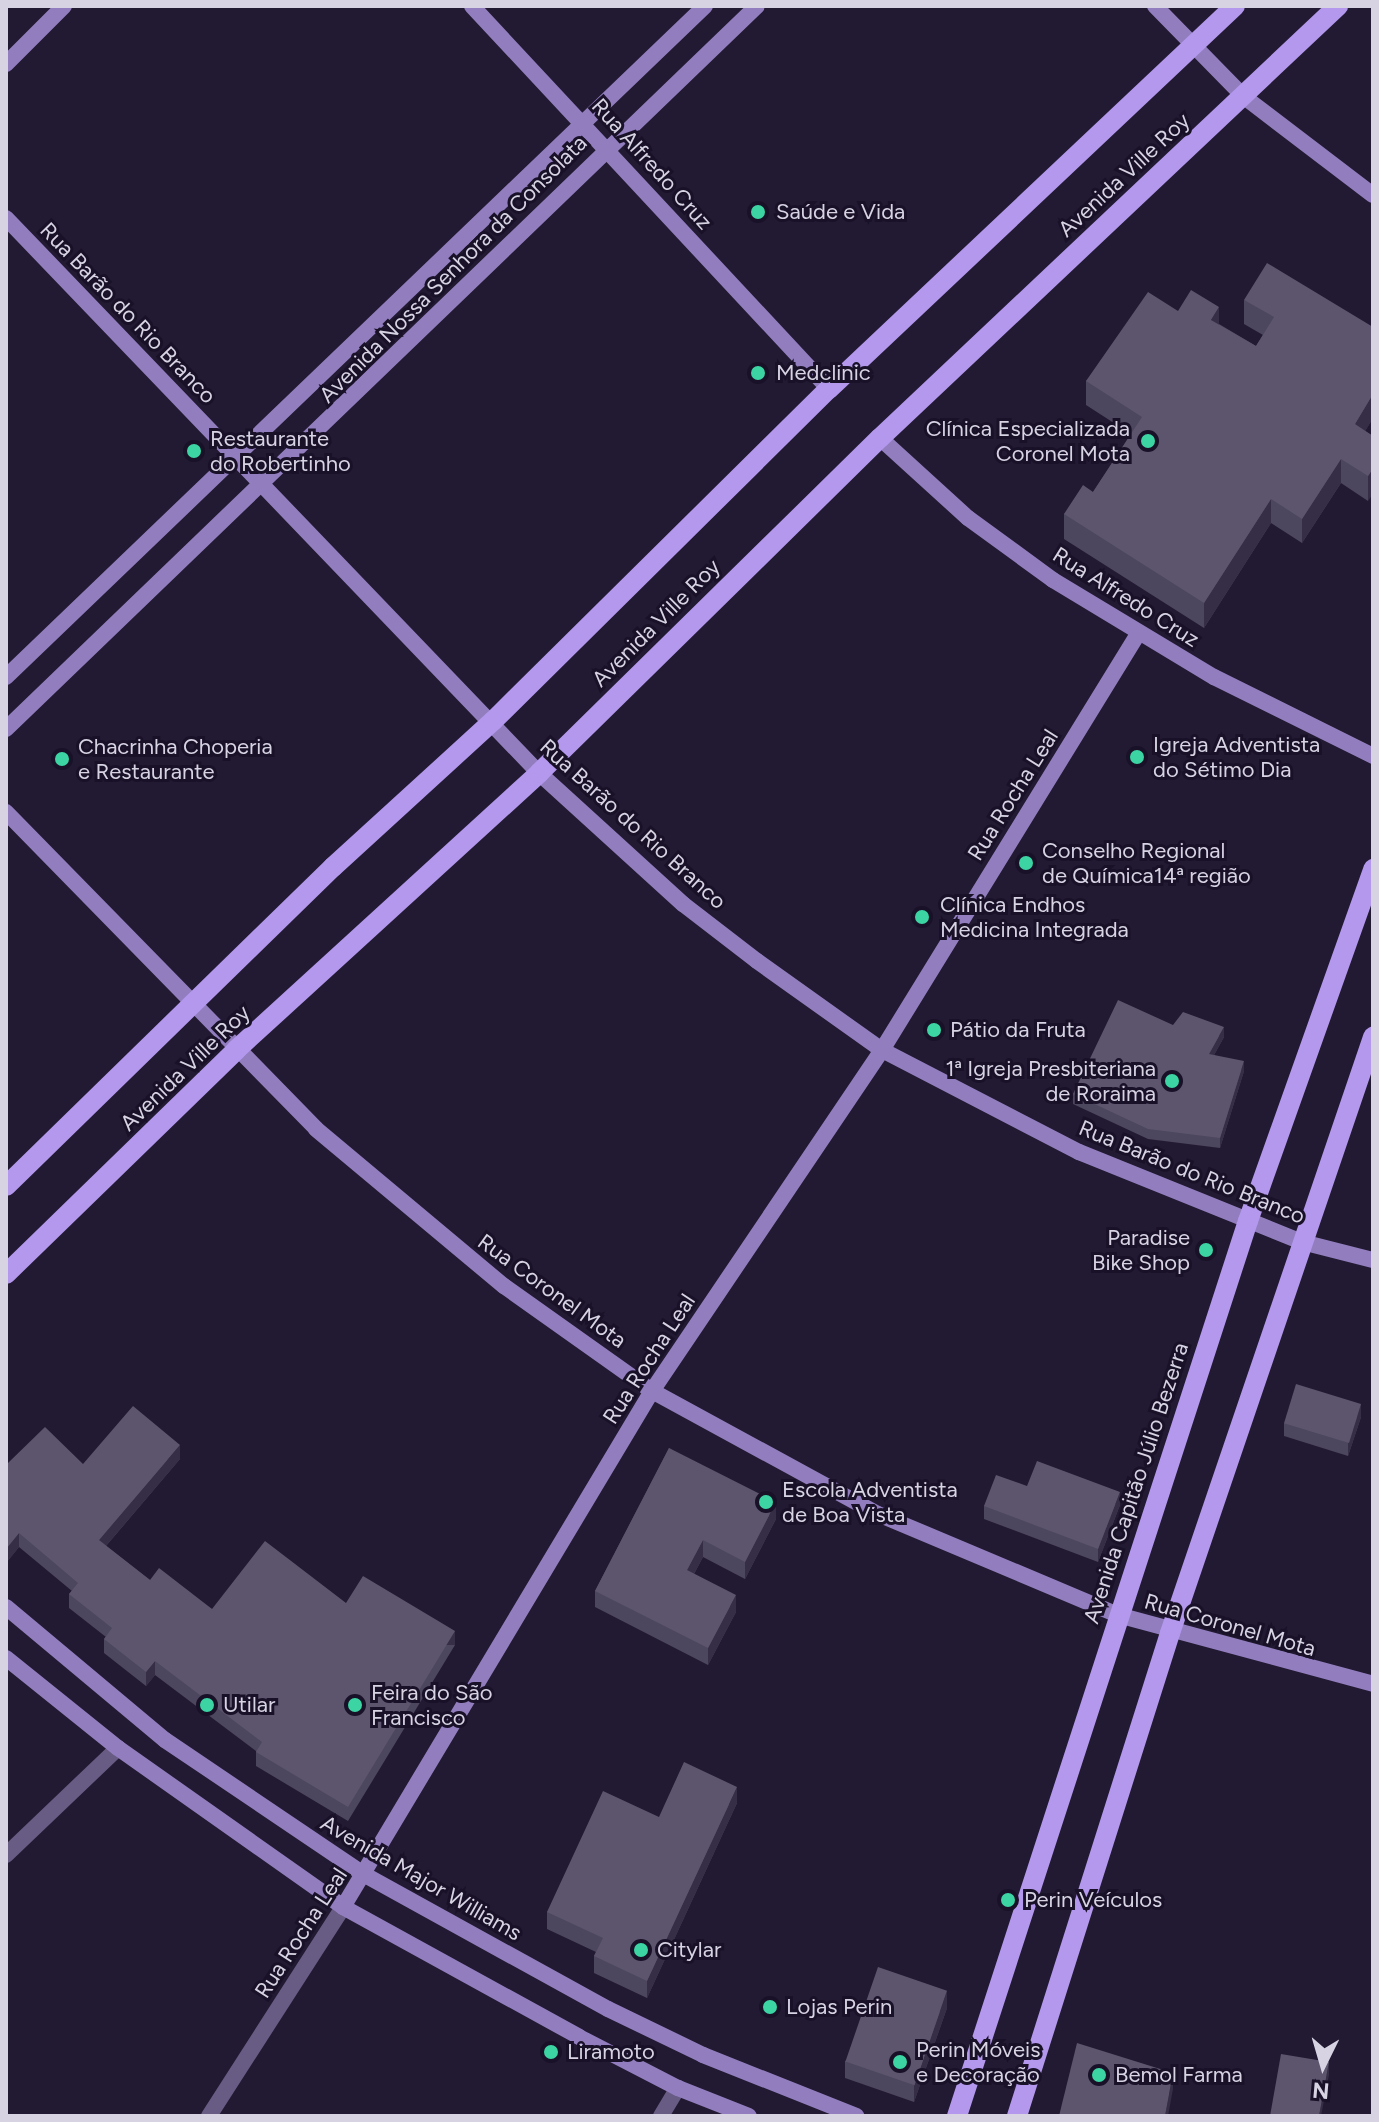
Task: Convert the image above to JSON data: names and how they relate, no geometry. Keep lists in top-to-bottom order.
{
  "streets": {
    "main road": ["Avenida Ville Roy", "Avenida Capitão Júlio Bezerra"],
    "street": [
      "Rua Alfredo Cruz",
      "Avenida Nossa Senhora da Consolata",
      "Rua Barão do Rio Branco",
      "Rua Rocha Leal",
      "Rua Coronel Mota",
      "Avenida Major Williams"
    ]
  },
  "crossings": [
    ["Rua Alfredo Cruz", "Avenida Ville Roy"],
    ["Rua Alfredo Cruz", "Avenida Nossa Senhora da Consolata"],
    ["Rua Alfredo Cruz", "Rua Rocha Leal"],
    ["Avenida Ville Roy", "Rua Barão do Rio Branco"],
    ["Avenida Ville Roy", "Rua Coronel Mota"],
    ["Avenida Nossa Senhora da Consolata", "Rua Barão do Rio Branco"],
    ["Rua Barão do Rio Branco", "Rua Rocha Leal"],
    ["Rua Barão do Rio Branco", "Avenida Capitão Júlio Bezerra"],
    ["Rua Rocha Leal", "Rua Coronel Mota"],
    ["Rua Rocha Leal", "Avenida Major Williams"],
    ["Rua Coronel Mota", "Avenida Capitão Júlio Bezerra"]
  ],
  "places": [
    "Saúde e Vida",
    "Medclinic",
    "Clínica Especializada Coronel Mota",
    "Restaurante do Robertinho",
    "Igreja Adventista do Sétimo Dia",
    "Chacrinha Choperia e Restaurante",
    "Conselho Regional de Química14ª região",
    "Clínica Endhos Medicina Integrada",
    "Pátio da Fruta",
    "1ª Igreja Presbiteriana de Roraima",
    "Paradise Bike Shop",
    "Escola Adventista de Boa Vista",
    "Utilar",
    "Feira do São Francisco",
    "Perin Veículos",
    "Citylar",
    "Lojas Perin",
    "Liramoto",
    "Perin Móveis e Decoração",
    "Bemol Farma"
  ],
  "north": "bottom"
}
